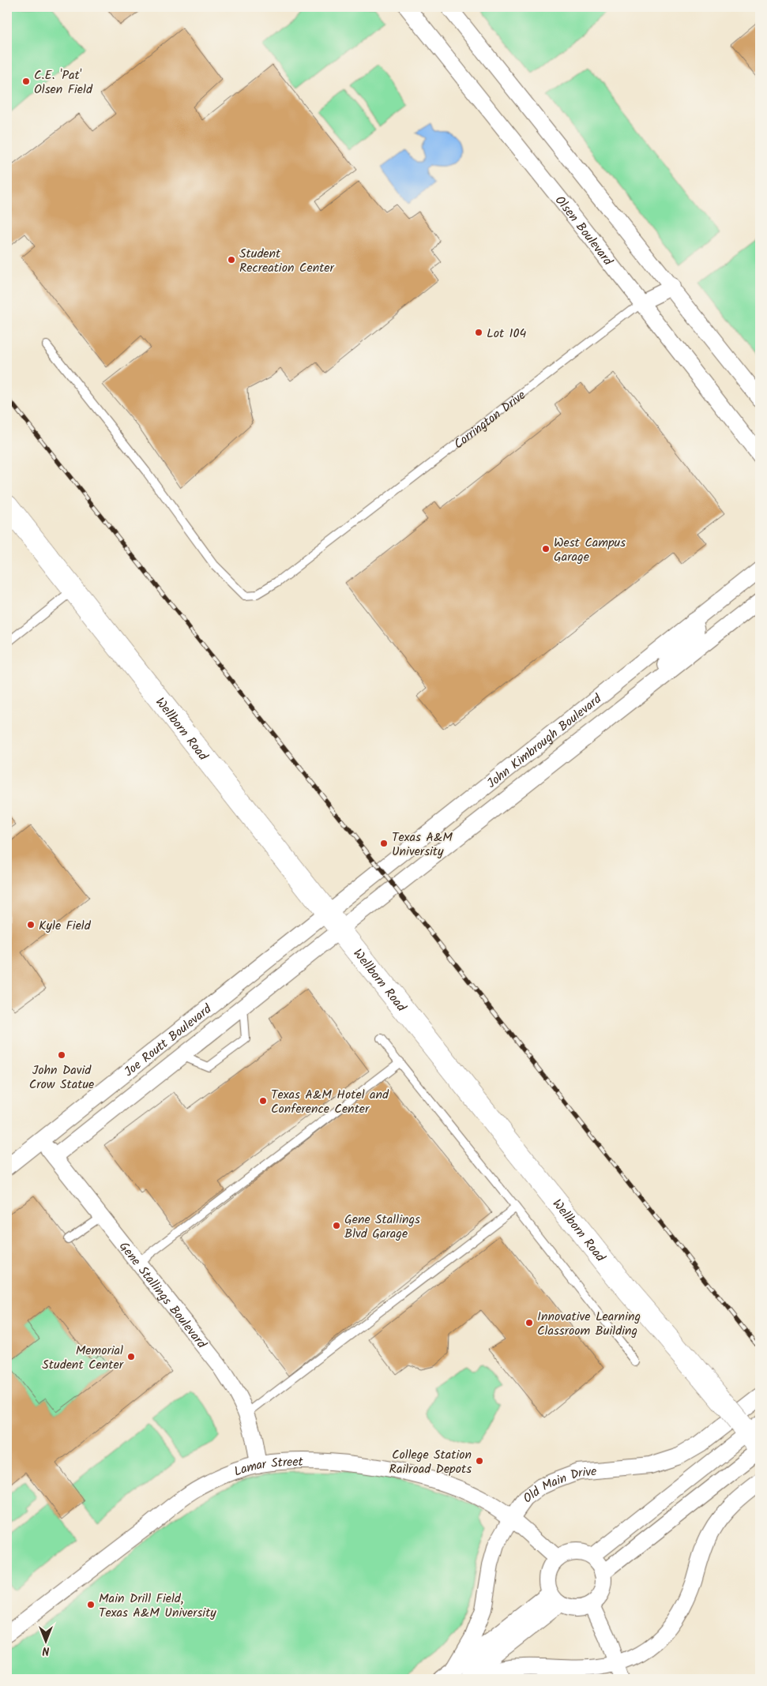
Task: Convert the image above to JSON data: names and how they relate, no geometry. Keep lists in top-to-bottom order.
{
  "streets": {
    "main road": ["Wellborn Road"],
    "street": [
      "Olsen Boulevard",
      "Corrington Drive",
      "John Kimbrough Boulevard",
      "Joe Routt Boulevard",
      "Gene Stallings Boulevard",
      "Lamar Street",
      "Old Main Drive"
    ]
  },
  "crossings": [
    ["Olsen Boulevard", "Corrington Drive"],
    ["Wellborn Road", "John Kimbrough Boulevard"],
    ["Wellborn Road", "Joe Routt Boulevard"],
    ["John Kimbrough Boulevard", "Joe Routt Boulevard"],
    ["Joe Routt Boulevard", "Gene Stallings Boulevard"],
    ["Gene Stallings Boulevard", "Lamar Street"],
    ["Lamar Street", "Old Main Drive"]
  ],
  "places": [
    "C.E. 'Pat' Olsen Field",
    "Student Recreation Center",
    "Lot 104",
    "West Campus Garage",
    "Texas A&M University",
    "Kyle Field",
    "John David Crow Statue",
    "Texas A&M Hotel and Conference Center",
    "Gene Stallings Blvd Garage",
    "Innovative Learning Classroom Building",
    "Memorial Student Center",
    "College Station Railroad Depots",
    "Main Drill Field, Texas A&M University"
  ],
  "north": "bottom"
}
